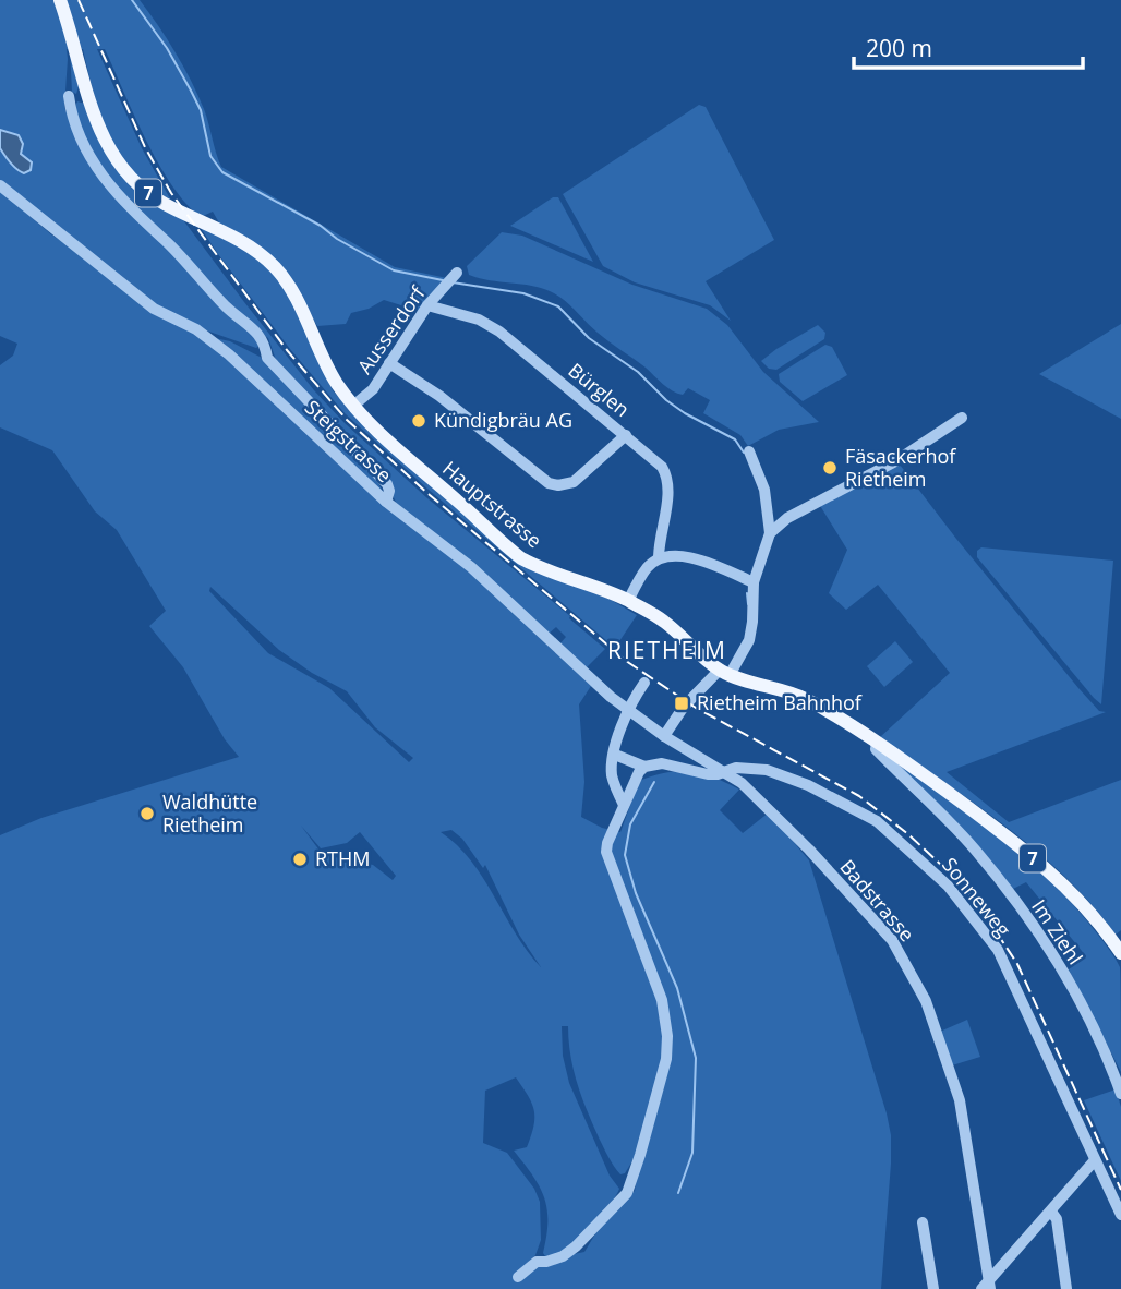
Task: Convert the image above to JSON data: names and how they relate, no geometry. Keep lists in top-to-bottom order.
{
  "streets": {
    "main road": ["7", "Hauptstrasse"],
    "street": [
      "Ausserdorf",
      "Bürglen",
      "Steigstrasse",
      "Sonneweg",
      "Badstrasse",
      "Im Ziehl"
    ]
  },
  "crossings": [
    ["Ausserdorf", "Bürglen"],
    ["Ausserdorf", "Hauptstrasse"],
    ["Steigstrasse", "Badstrasse"],
    ["Hauptstrasse", "Im Ziehl"],
    ["Sonneweg", "Badstrasse"]
  ],
  "districts": ["RIETHEIM"],
  "places": {
    "other": [
      "Kündigbräu AG",
      "Fäsackerhof Rietheim",
      "Waldhütte Rietheim",
      "RTHM"
    ],
    "transit": ["Rietheim Bahnhof"]
  },
  "scale_bar": "200 m"
}
